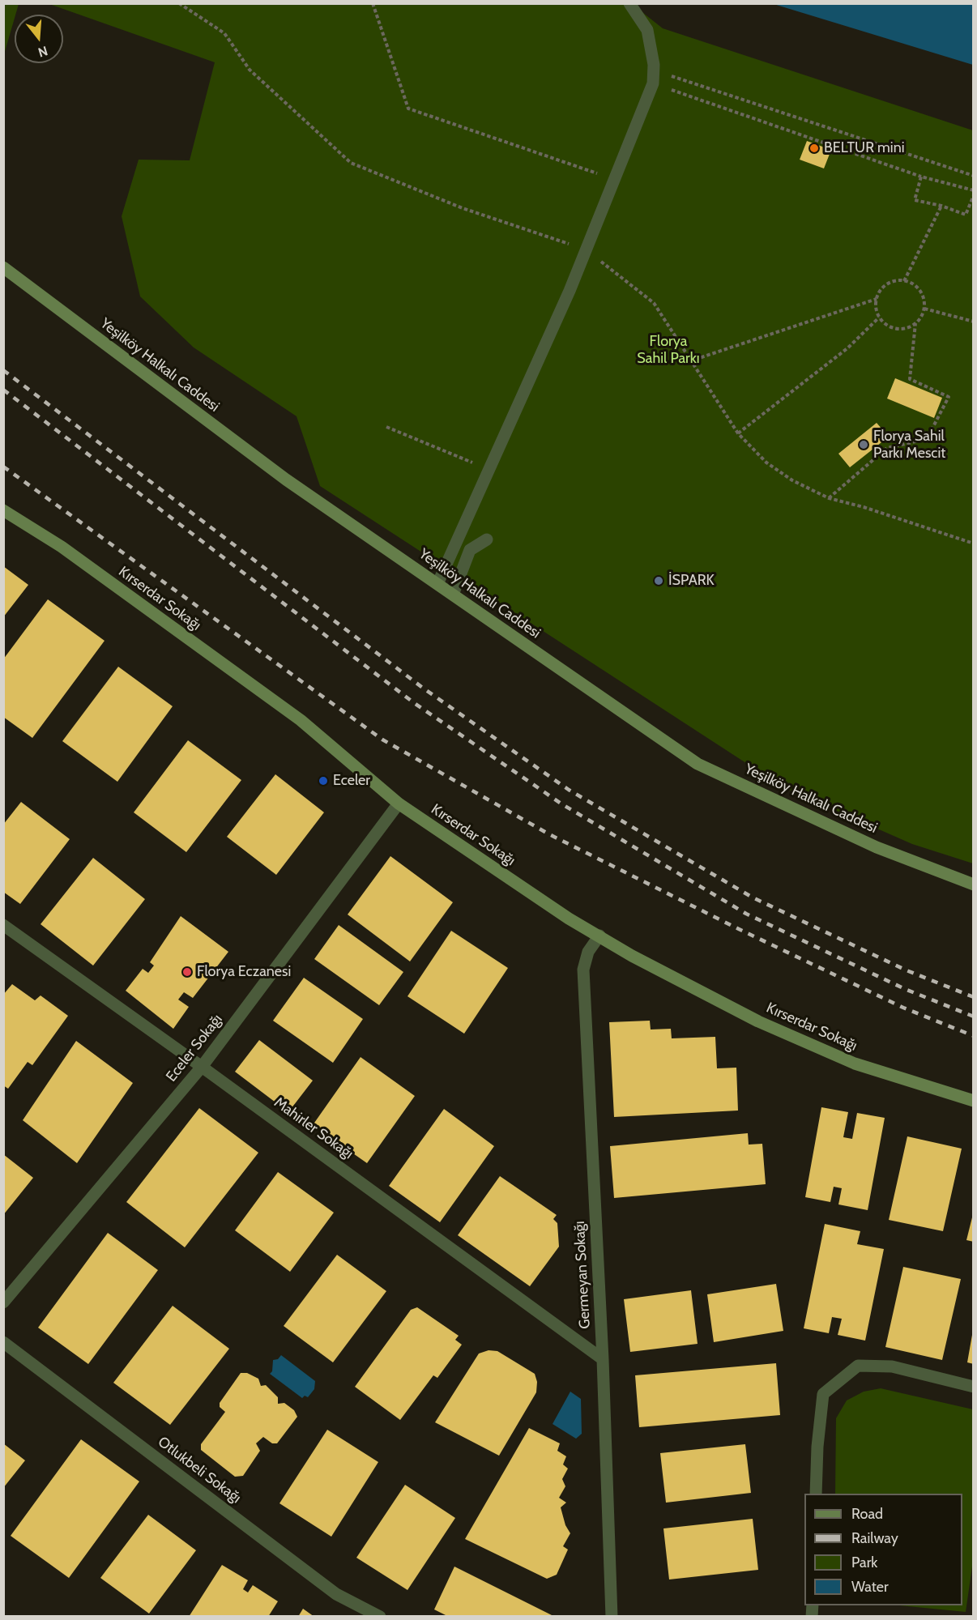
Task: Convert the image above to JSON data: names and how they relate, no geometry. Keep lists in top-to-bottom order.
{
  "streets": {
    "main road": ["Yeşilköy Halkalı Caddesi", "Kırserdar Sokağı"],
    "street": [
      "Eceler Sokağı",
      "Mahirler Sokağı",
      "Germeyan Sokağı",
      "Otlukbeli Sokağı"
    ]
  },
  "crossings": [
    ["Kırserdar Sokağı", "Eceler Sokağı"],
    ["Kırserdar Sokağı", "Germeyan Sokağı"],
    ["Eceler Sokağı", "Mahirler Sokağı"],
    ["Mahirler Sokağı", "Germeyan Sokağı"]
  ],
  "parks": ["Florya Sahil Parkı"],
  "places": [
    "BELTUR mini",
    "Florya Sahil Parkı Mescit",
    "İSPARK",
    "Eceler",
    "Florya Eczanesi"
  ],
  "legend": [
    "Road",
    "Railway",
    "Park",
    "Water"
  ],
  "north": "bottom"
}
